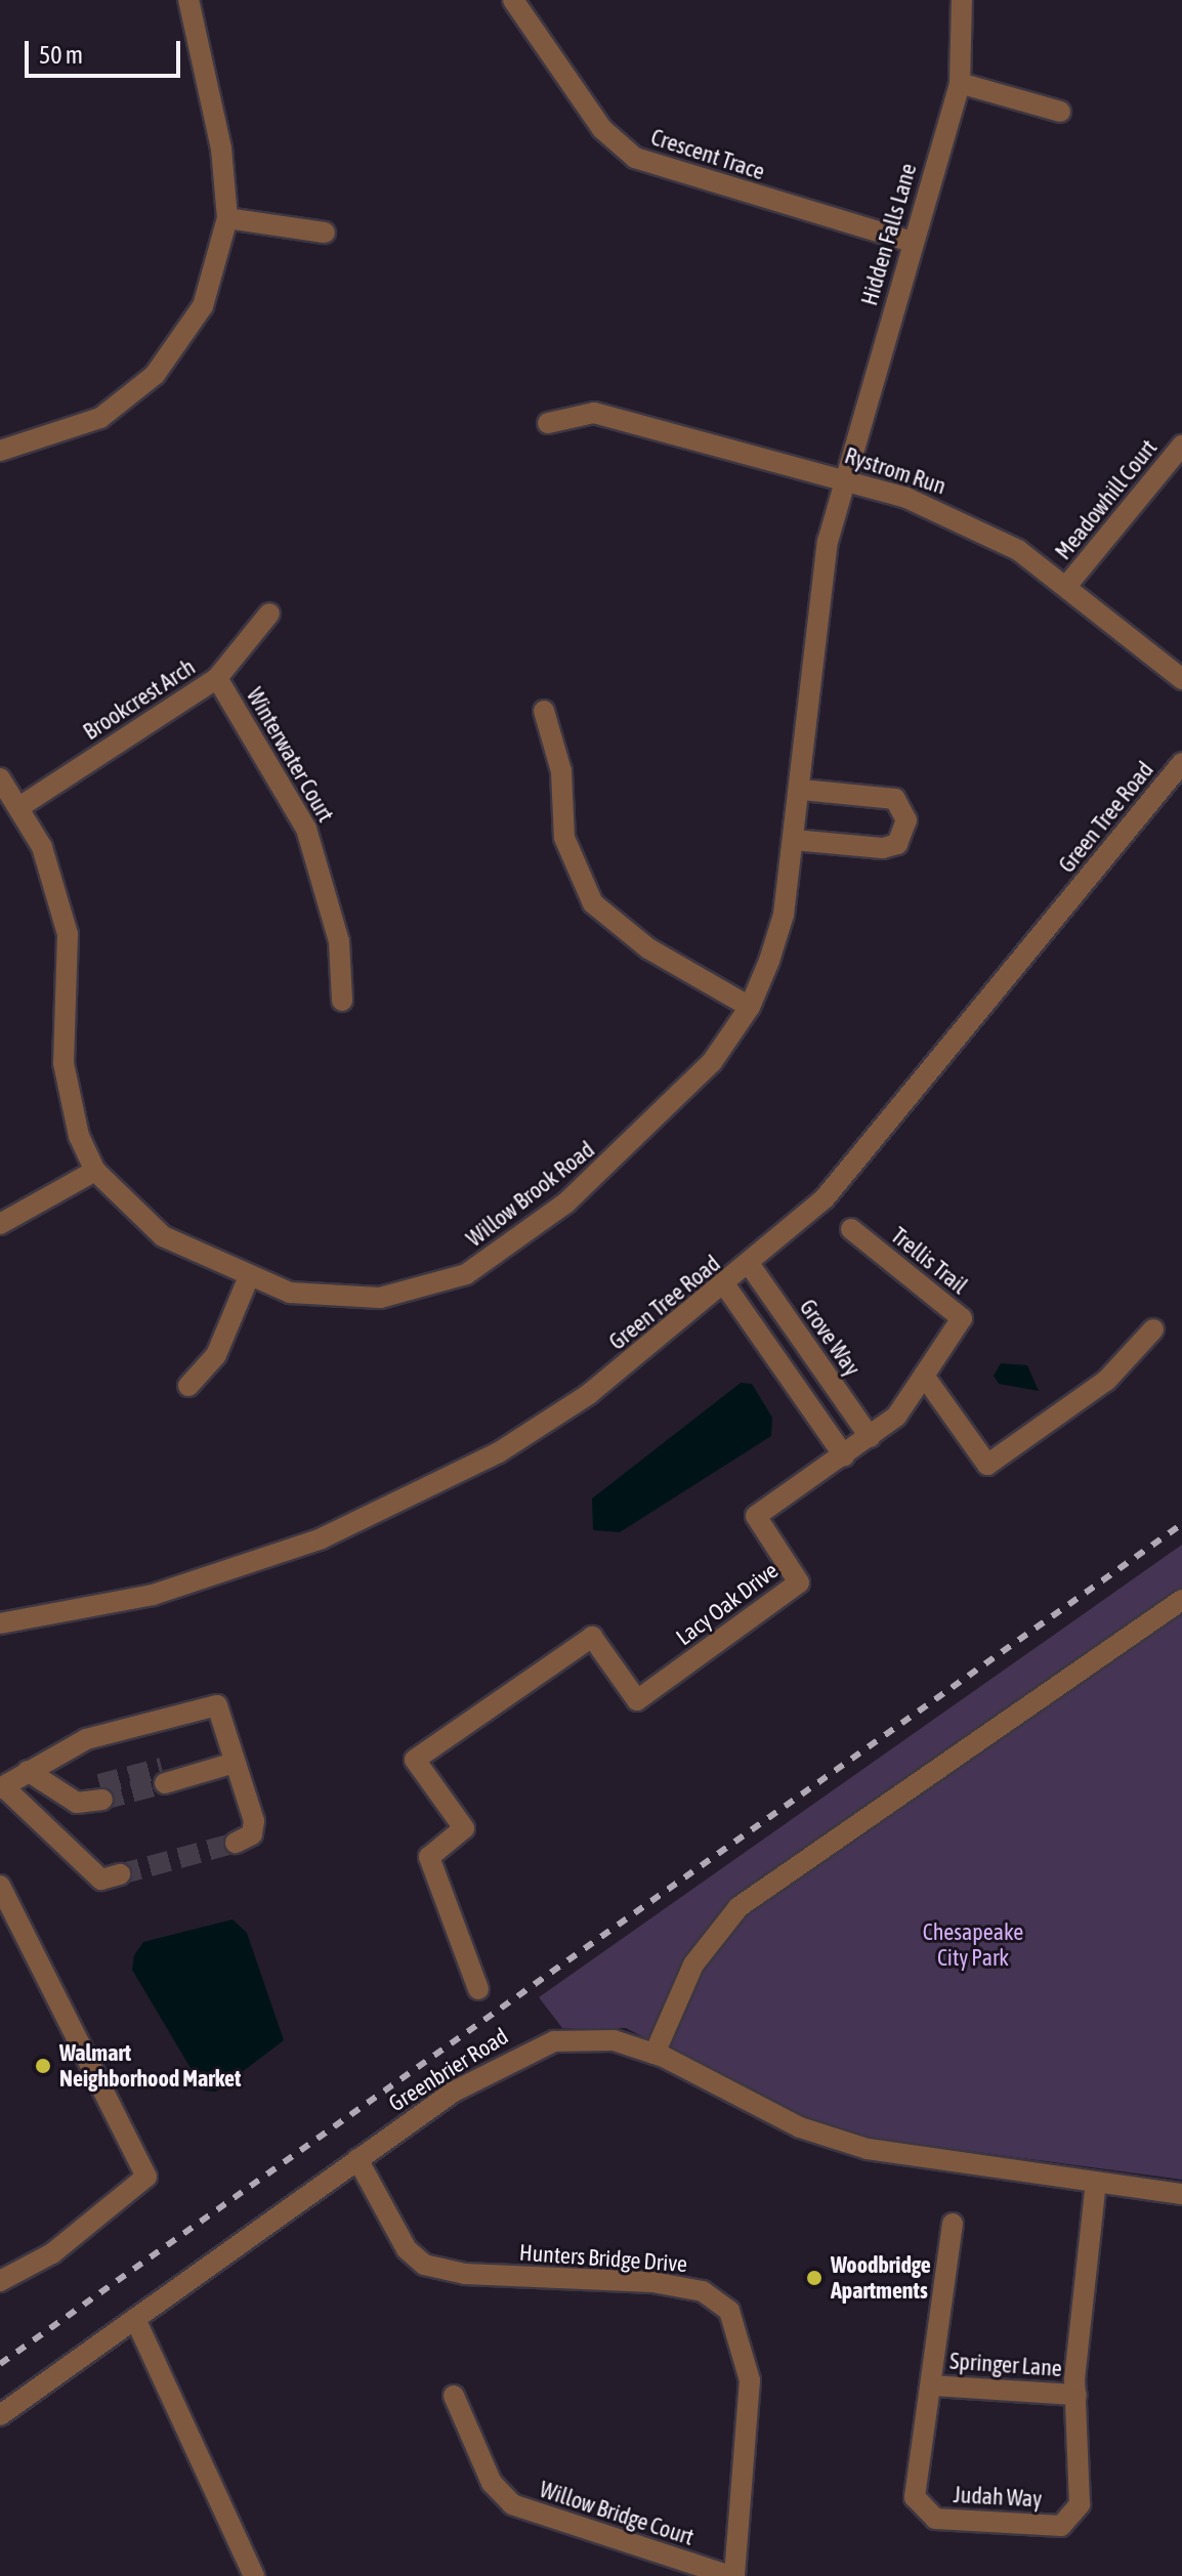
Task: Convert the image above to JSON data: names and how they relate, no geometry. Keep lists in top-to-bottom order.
{
  "streets": {
    "street": [
      "Crescent Trace",
      "Hidden Falls Lane",
      "Rystrom Run",
      "Meadowhill Court",
      "Brookcrest Arch",
      "Winterwater Court",
      "Green Tree Road",
      "Willow Brook Road",
      "Trellis Trail",
      "Grove Way",
      "Lacy Oak Drive",
      "Greenbrier Road",
      "Hunters Bridge Drive",
      "Springer Lane",
      "Judah Way",
      "Willow Bridge Court"
    ]
  },
  "crossings": [
    ["Crescent Trace", "Hidden Falls Lane"],
    ["Hidden Falls Lane", "Rystrom Run"],
    ["Hidden Falls Lane", "Willow Brook Road"],
    ["Rystrom Run", "Meadowhill Court"],
    ["Rystrom Run", "Willow Brook Road"],
    ["Brookcrest Arch", "Winterwater Court"],
    ["Brookcrest Arch", "Willow Brook Road"],
    ["Green Tree Road", "Grove Way"],
    ["Trellis Trail", "Lacy Oak Drive"],
    ["Grove Way", "Lacy Oak Drive"],
    ["Greenbrier Road", "Hunters Bridge Drive"],
    ["Greenbrier Road", "Judah Way"],
    ["Hunters Bridge Drive", "Willow Bridge Court"],
    ["Springer Lane", "Judah Way"]
  ],
  "parks": ["Chesapeake City Park"],
  "places": ["Walmart Neighborhood Market", "Woodbridge Apartments"],
  "scale_bar": "50 m"
}
